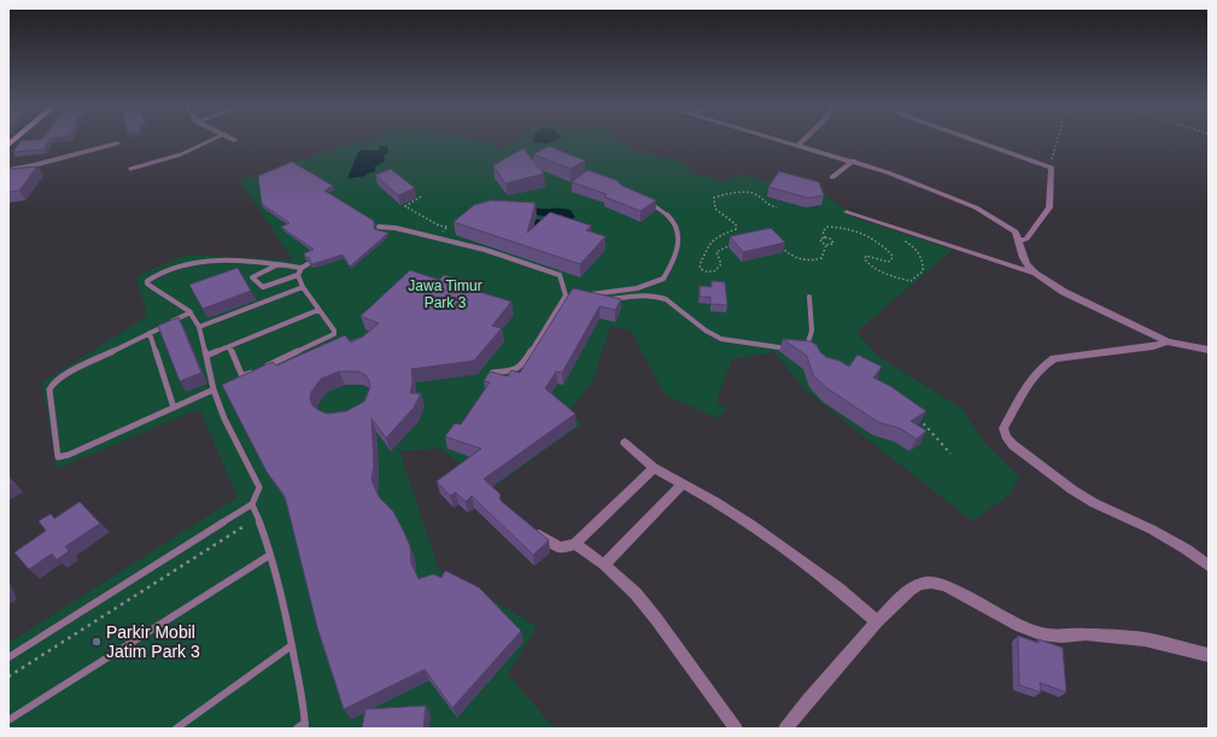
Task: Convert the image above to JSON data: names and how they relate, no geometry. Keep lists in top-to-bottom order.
{
  "parks": ["Jawa Timur Park 3"],
  "places": ["Parkir Mobil Jatim Park 3"]
}
